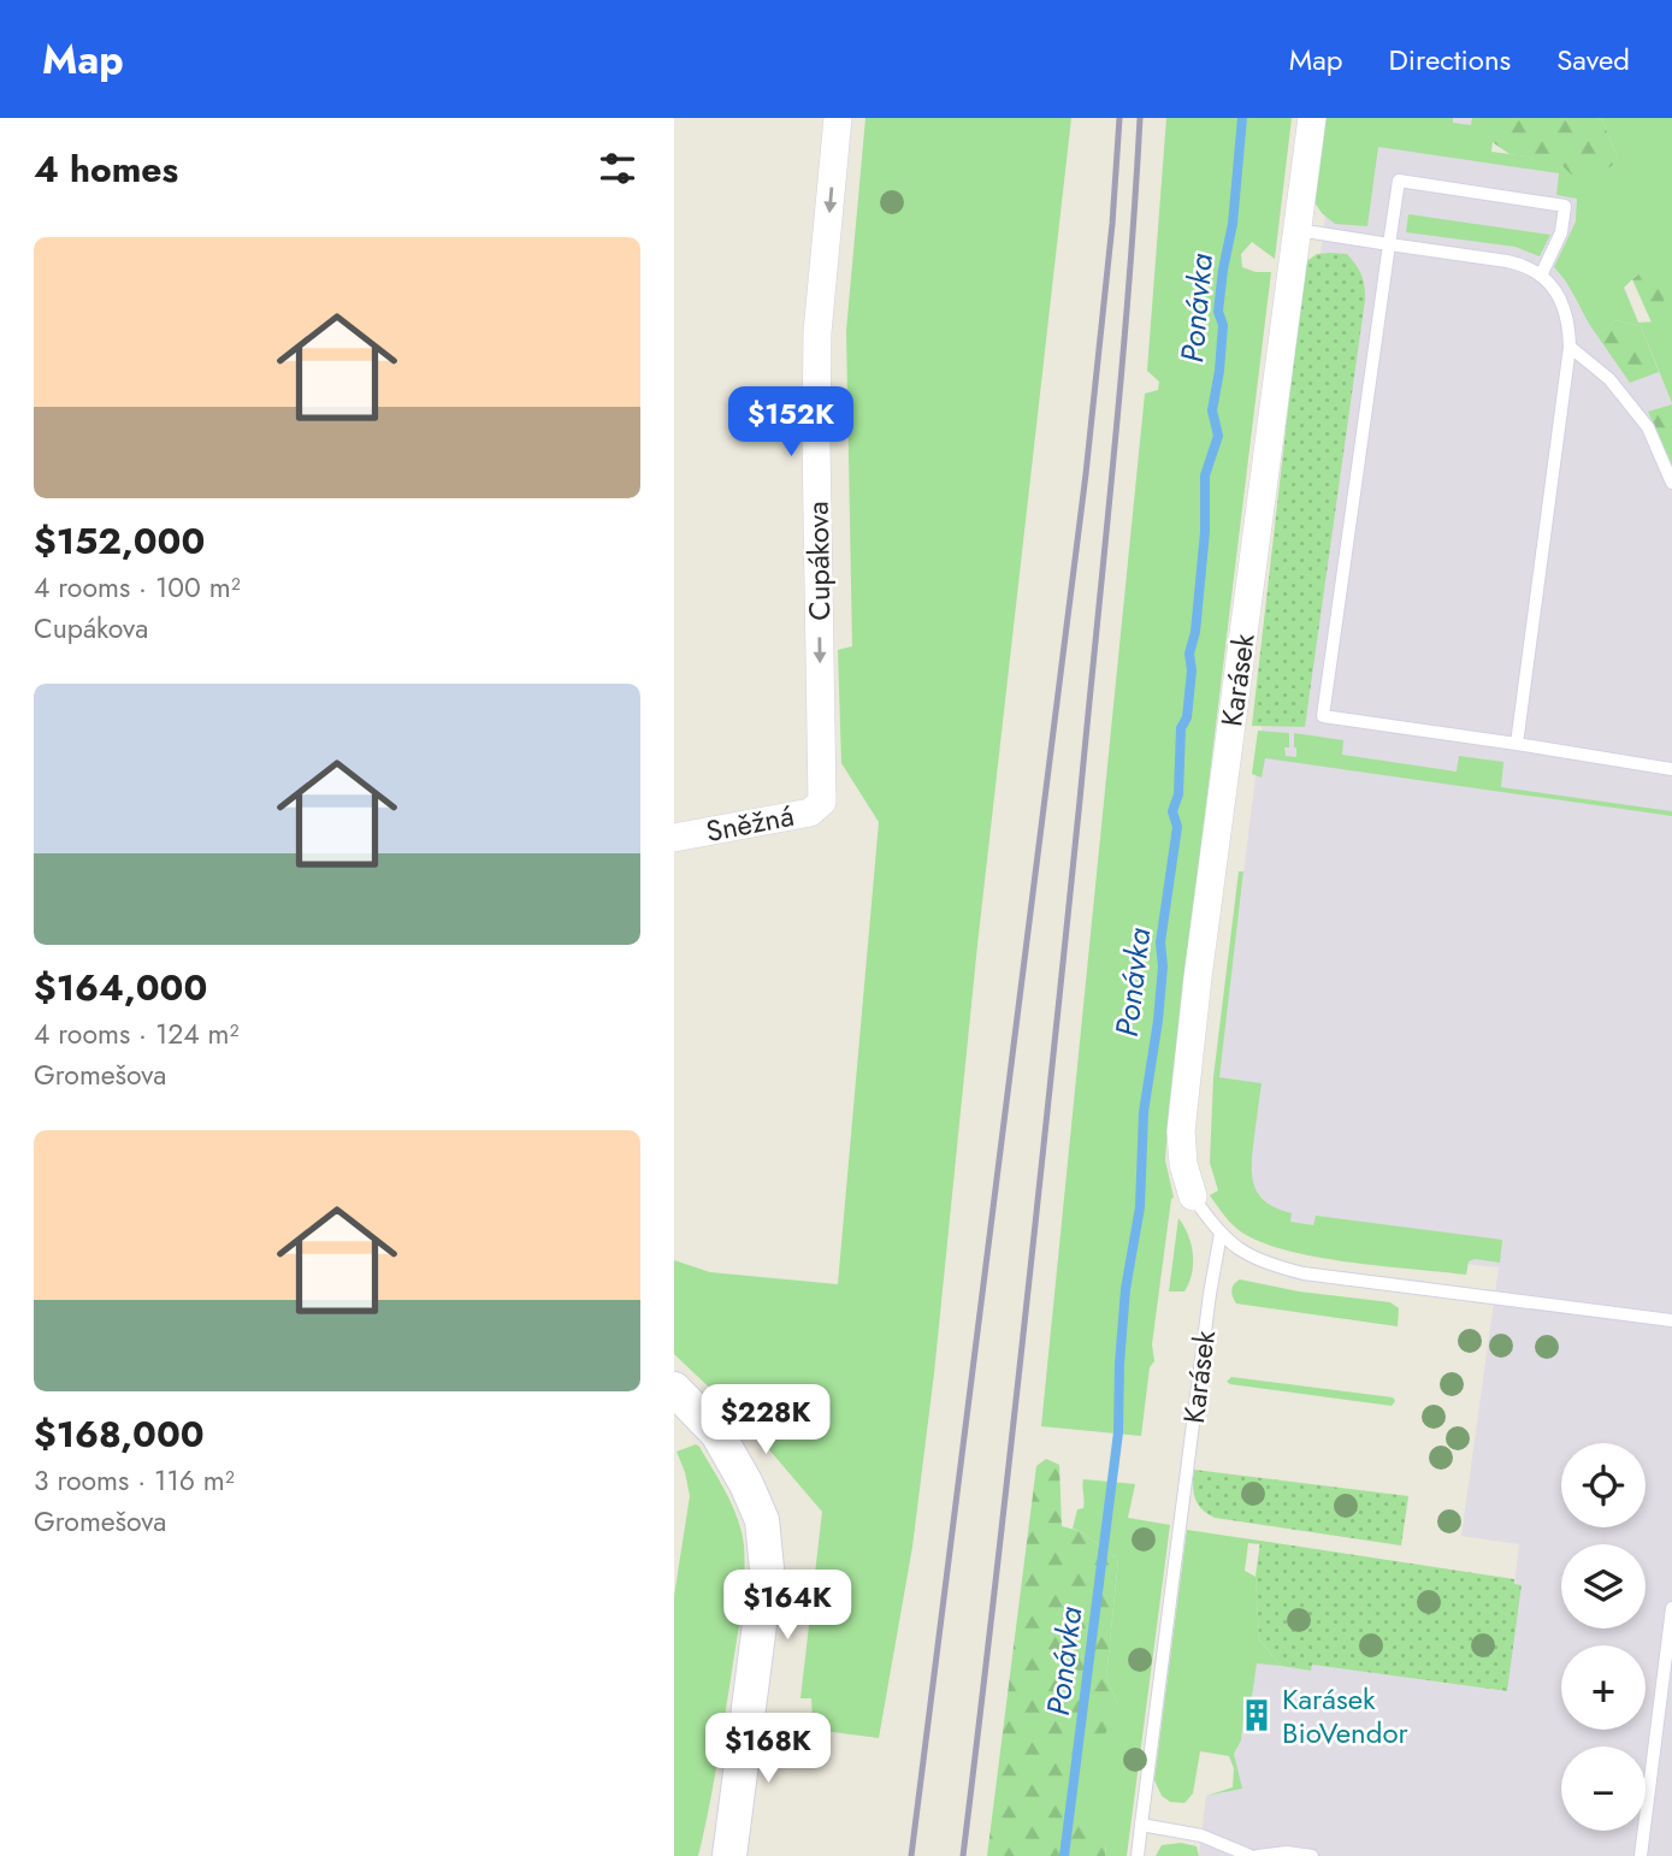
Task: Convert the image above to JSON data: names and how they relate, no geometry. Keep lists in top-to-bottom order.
{
  "streets": {
    "street": ["Cupákova", "Karásek", "Sněžná"]
  },
  "crossings": [
    ["Cupákova", "Sněžná"]
  ],
  "one_way": ["Cupákova"],
  "water": ["Ponávka"],
  "places": {
    "building": ["Karásek BioVendor"]
  },
  "page": {
    "header": "Map",
    "nav": ["Map", "Directions", "Saved"],
    "heading": "4 homes",
    "list": [
      {
        "name": "$152,000",
        "note": "4 rooms · 100 m² · Cupákova"
      },
      {
        "name": "$164,000",
        "note": "4 rooms · 124 m² · Gromešova"
      },
      {
        "name": "$168,000",
        "note": "3 rooms · 116 m² · Gromešova"
      }
    ],
    "price": [
      "$152K",
      "$228K",
      "$164K",
      "$168K"
    ],
    "map_buttons": ["+", "−"]
  }
}
